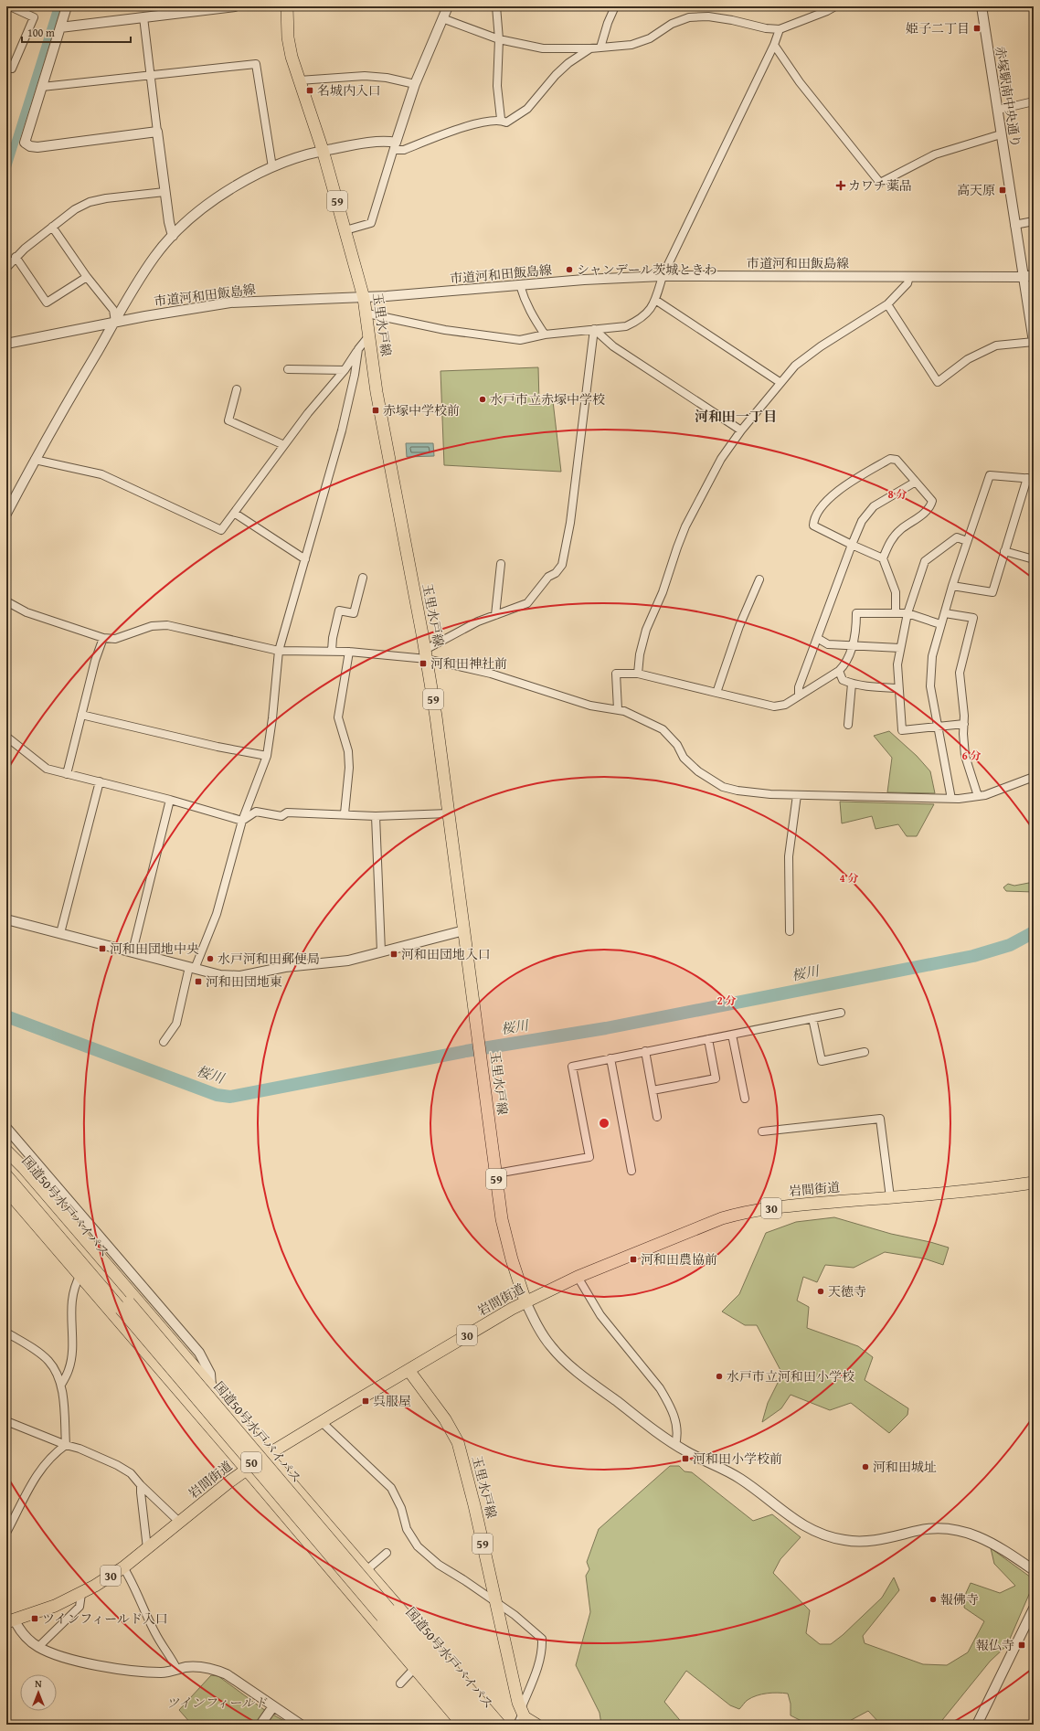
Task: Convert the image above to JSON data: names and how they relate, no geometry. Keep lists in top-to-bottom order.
{
  "streets": {
    "main road": [
      "59",
      "玉里水戸線",
      "岩間街道",
      "国道50号水戸バイパス",
      "30",
      "50"
    ],
    "street": ["赤塚駅南中央通り", "市道河和田飯島線"]
  },
  "crossings": [
    ["赤塚駅南中央通り", "市道河和田飯島線"],
    ["市道河和田飯島線", "玉里水戸線"],
    ["玉里水戸線", "岩間街道"]
  ],
  "districts": ["河和田一丁目"],
  "water": ["桜川"],
  "parks": ["ツインフィールド"],
  "places": {
    "transit": [
      "姫子二丁目",
      "名城内入口",
      "高天原",
      "赤塚中学校前",
      "河和田神社前",
      "河和田団地中央",
      "河和田団地入口",
      "河和田団地東",
      "河和田農協前",
      "呉服屋",
      "河和田小学校前",
      "ツインフィールド入口",
      "報仏寺"
    ],
    "health": ["カワチ薬品"],
    "other": [
      "シャンデール茨城ときわ",
      "水戸市立赤塚中学校",
      "水戸河和田郵便局",
      "天徳寺",
      "水戸市立河和田小学校",
      "河和田城址",
      "報佛寺"
    ]
  },
  "scale_bar": "100 m",
  "north": "top",
  "rings": [
    "8 分",
    "6 分",
    "4 分",
    "2 分"
  ]
}
